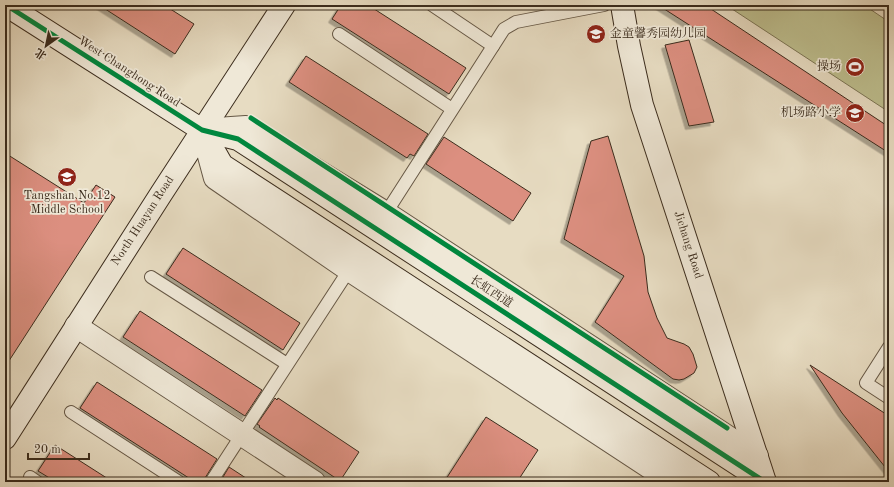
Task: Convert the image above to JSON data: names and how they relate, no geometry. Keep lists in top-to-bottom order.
{
  "streets": {
    "street": [
      "West Changhong Road",
      "North Huayan Road",
      "Jichang Road",
      "长虹西道"
    ]
  },
  "crossings": [
    ["West Changhong Road", "North Huayan Road"],
    ["West Changhong Road", "长虹西道"],
    ["North Huayan Road", "长虹西道"],
    ["Jichang Road", "长虹西道"]
  ],
  "places": {
    "school or university": ["金童馨秀园幼儿园", "机场路小学", "Tangshan No.12 Middle School"],
    "sports": ["操场"]
  },
  "scale_bar": "20 m",
  "north": "bottom left"
}
